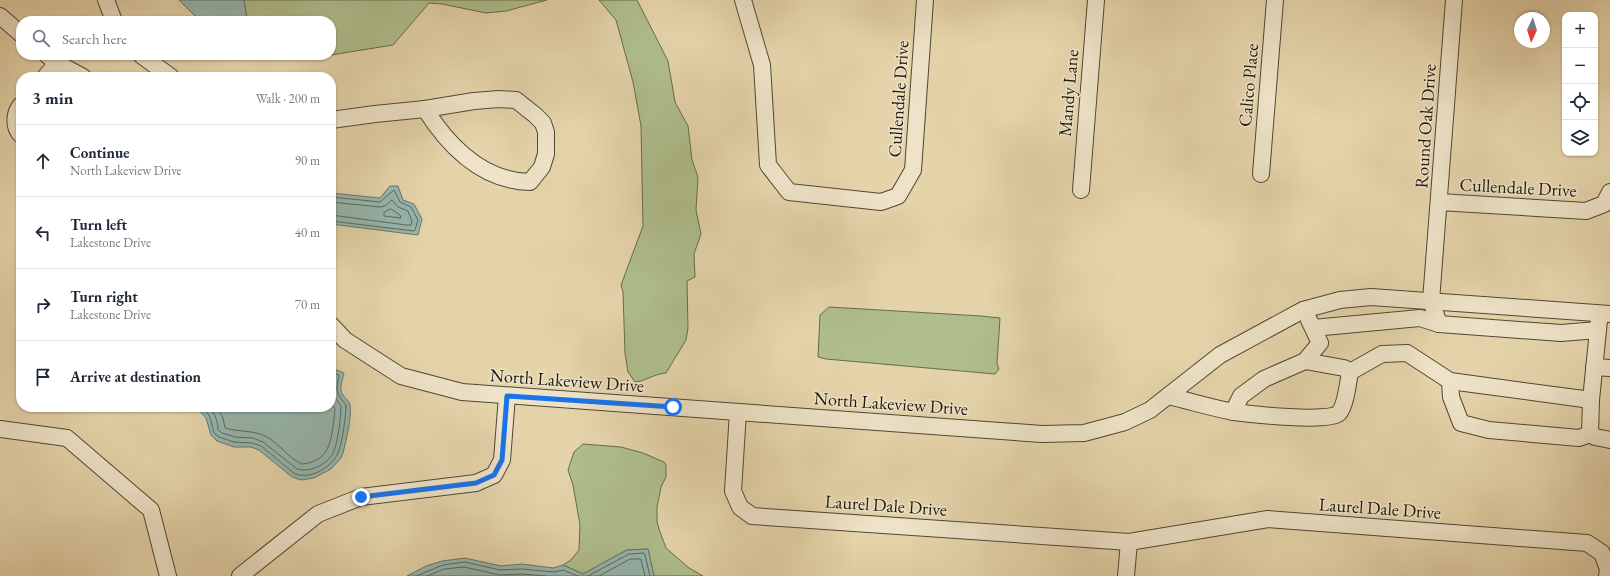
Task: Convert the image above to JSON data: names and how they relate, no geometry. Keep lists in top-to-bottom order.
{
  "streets": {
    "street": [
      "Calico Place",
      "Mandy Lane",
      "Cullendale Drive",
      "Round Oak Drive",
      "North Lakeview Drive",
      "Laurel Dale Drive"
    ]
  },
  "crossings": [
    ["Cullendale Drive", "Round Oak Drive"],
    ["Round Oak Drive", "North Lakeview Drive"],
    ["North Lakeview Drive", "Laurel Dale Drive"]
  ],
  "north": "bottom",
  "page": {
    "map_buttons": ["+", "−"],
    "search": "Search here",
    "heading": ["3 min", "Walk · 200 m"],
    "list": [
      ["Continue", "North Lakeview Drive", "90 m"],
      ["Turn left", "Lakestone Drive", "40 m"],
      ["Turn right", "Lakestone Drive", "70 m"],
      "Arrive at destination"
    ]
  }
}
